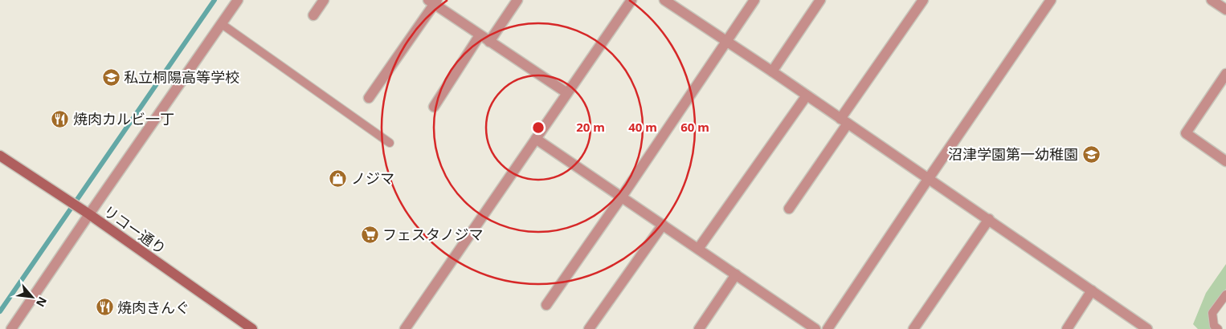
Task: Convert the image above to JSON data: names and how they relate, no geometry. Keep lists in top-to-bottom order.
{
  "streets": {
    "main road": ["リコー通り"]
  },
  "places": {
    "school or university": ["私立桐陽高等学校", "沼津学園第一幼稚園"],
    "restaurant": ["焼肉カルビ一丁", "焼肉きんぐ"],
    "shop": ["ノジマ"],
    "supermarket": ["フェスタノジマ"]
  },
  "north": "bottom right",
  "rings": ["20 m", "40 m", "60 m"]
}
